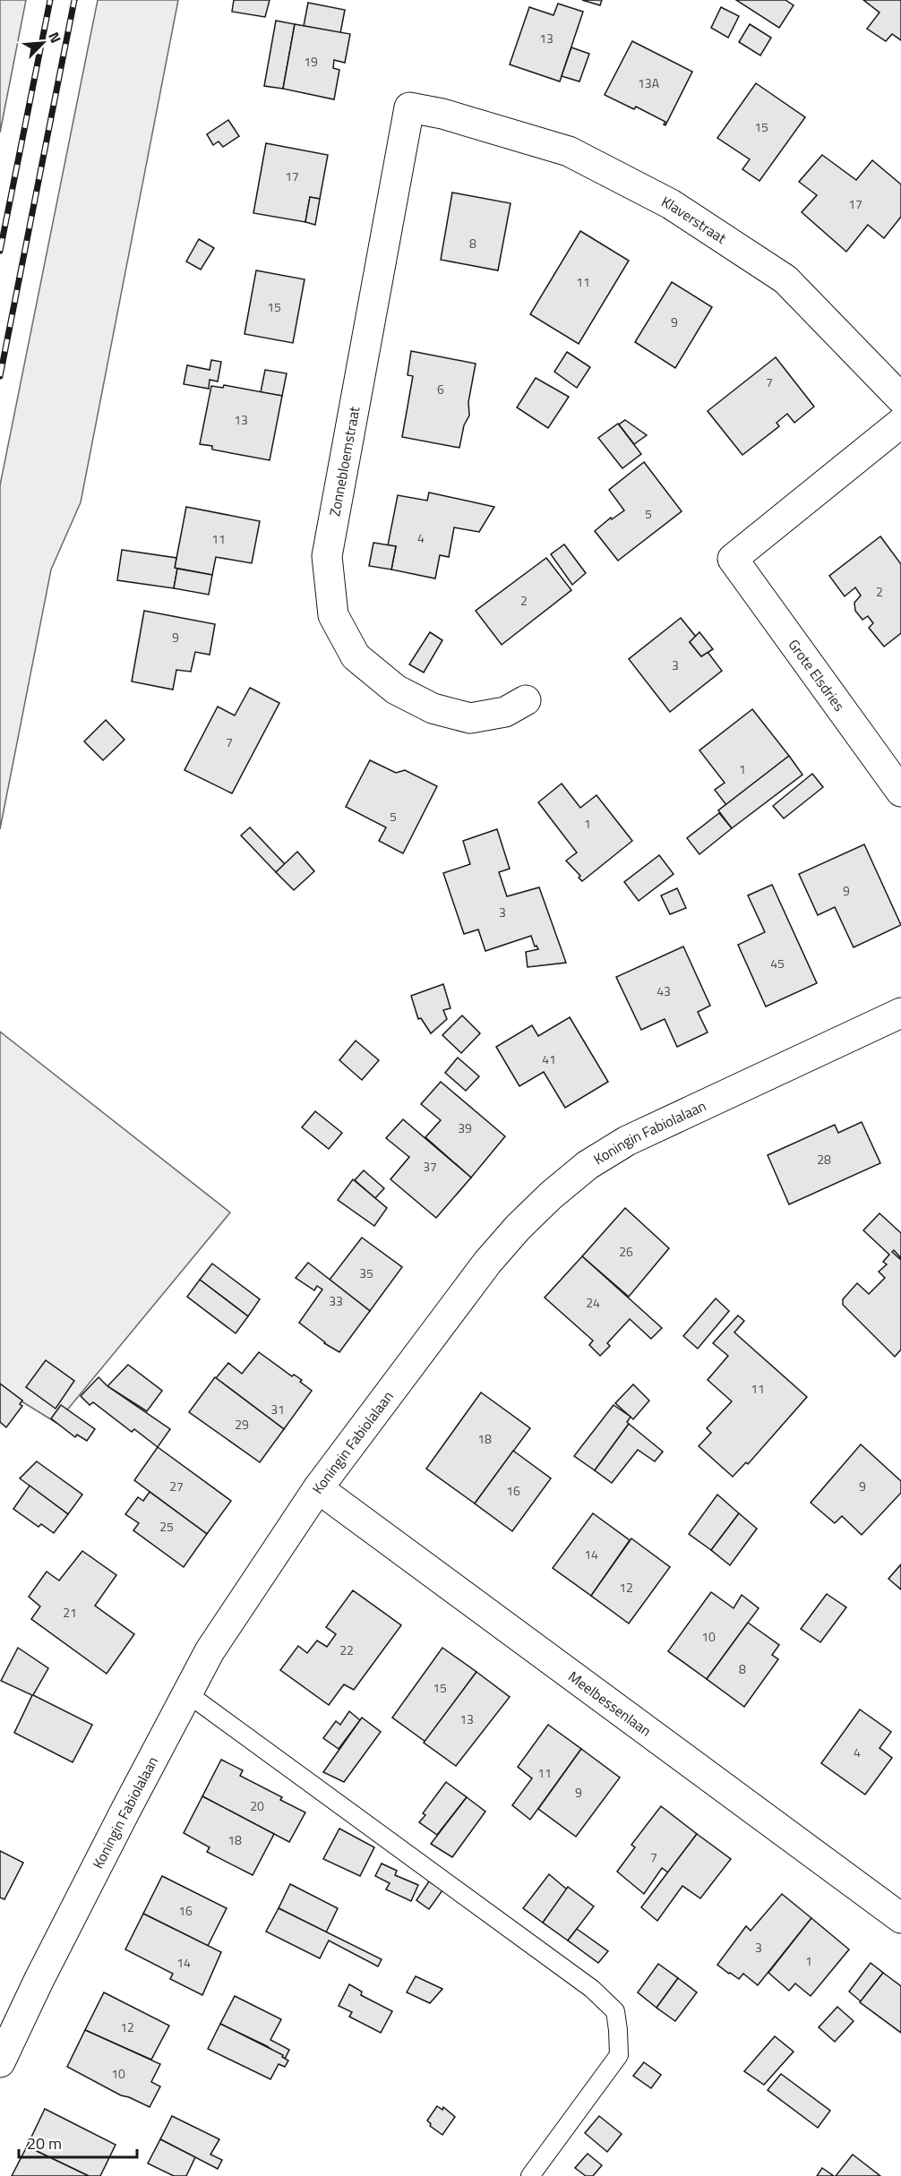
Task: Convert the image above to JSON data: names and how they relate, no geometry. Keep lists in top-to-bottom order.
{
  "streets": {
    "street": [
      "Klaverstraat",
      "Zonnebloemstraat",
      "Grote Elsdries",
      "Koningin Fabiolalaan",
      "Meelbessenlaan"
    ]
  },
  "crossings": [
    ["Klaverstraat", "Zonnebloemstraat"],
    ["Koningin Fabiolalaan", "Meelbessenlaan"]
  ],
  "house_numbers": [
    "13",
    "19",
    "13A",
    "15",
    "17",
    "17",
    "8",
    "11",
    "15",
    "9",
    "7",
    "6",
    "13",
    "5",
    "4",
    "11",
    "2",
    "2",
    "9",
    "3",
    "7",
    "1",
    "5",
    "1",
    "9",
    "3",
    "45",
    "43",
    "41",
    "39",
    "28",
    "37",
    "26",
    "35",
    "33",
    "24",
    "11",
    "31",
    "29",
    "18",
    "27",
    "9",
    "16",
    "25",
    "14",
    "12",
    "21",
    "10",
    "22",
    "8",
    "15",
    "13",
    "4",
    "11",
    "9",
    "20",
    "18",
    "7",
    "16",
    "3",
    "1",
    "14",
    "12",
    "10"
  ],
  "scale_bar": "20 m",
  "north": "top right"
}
